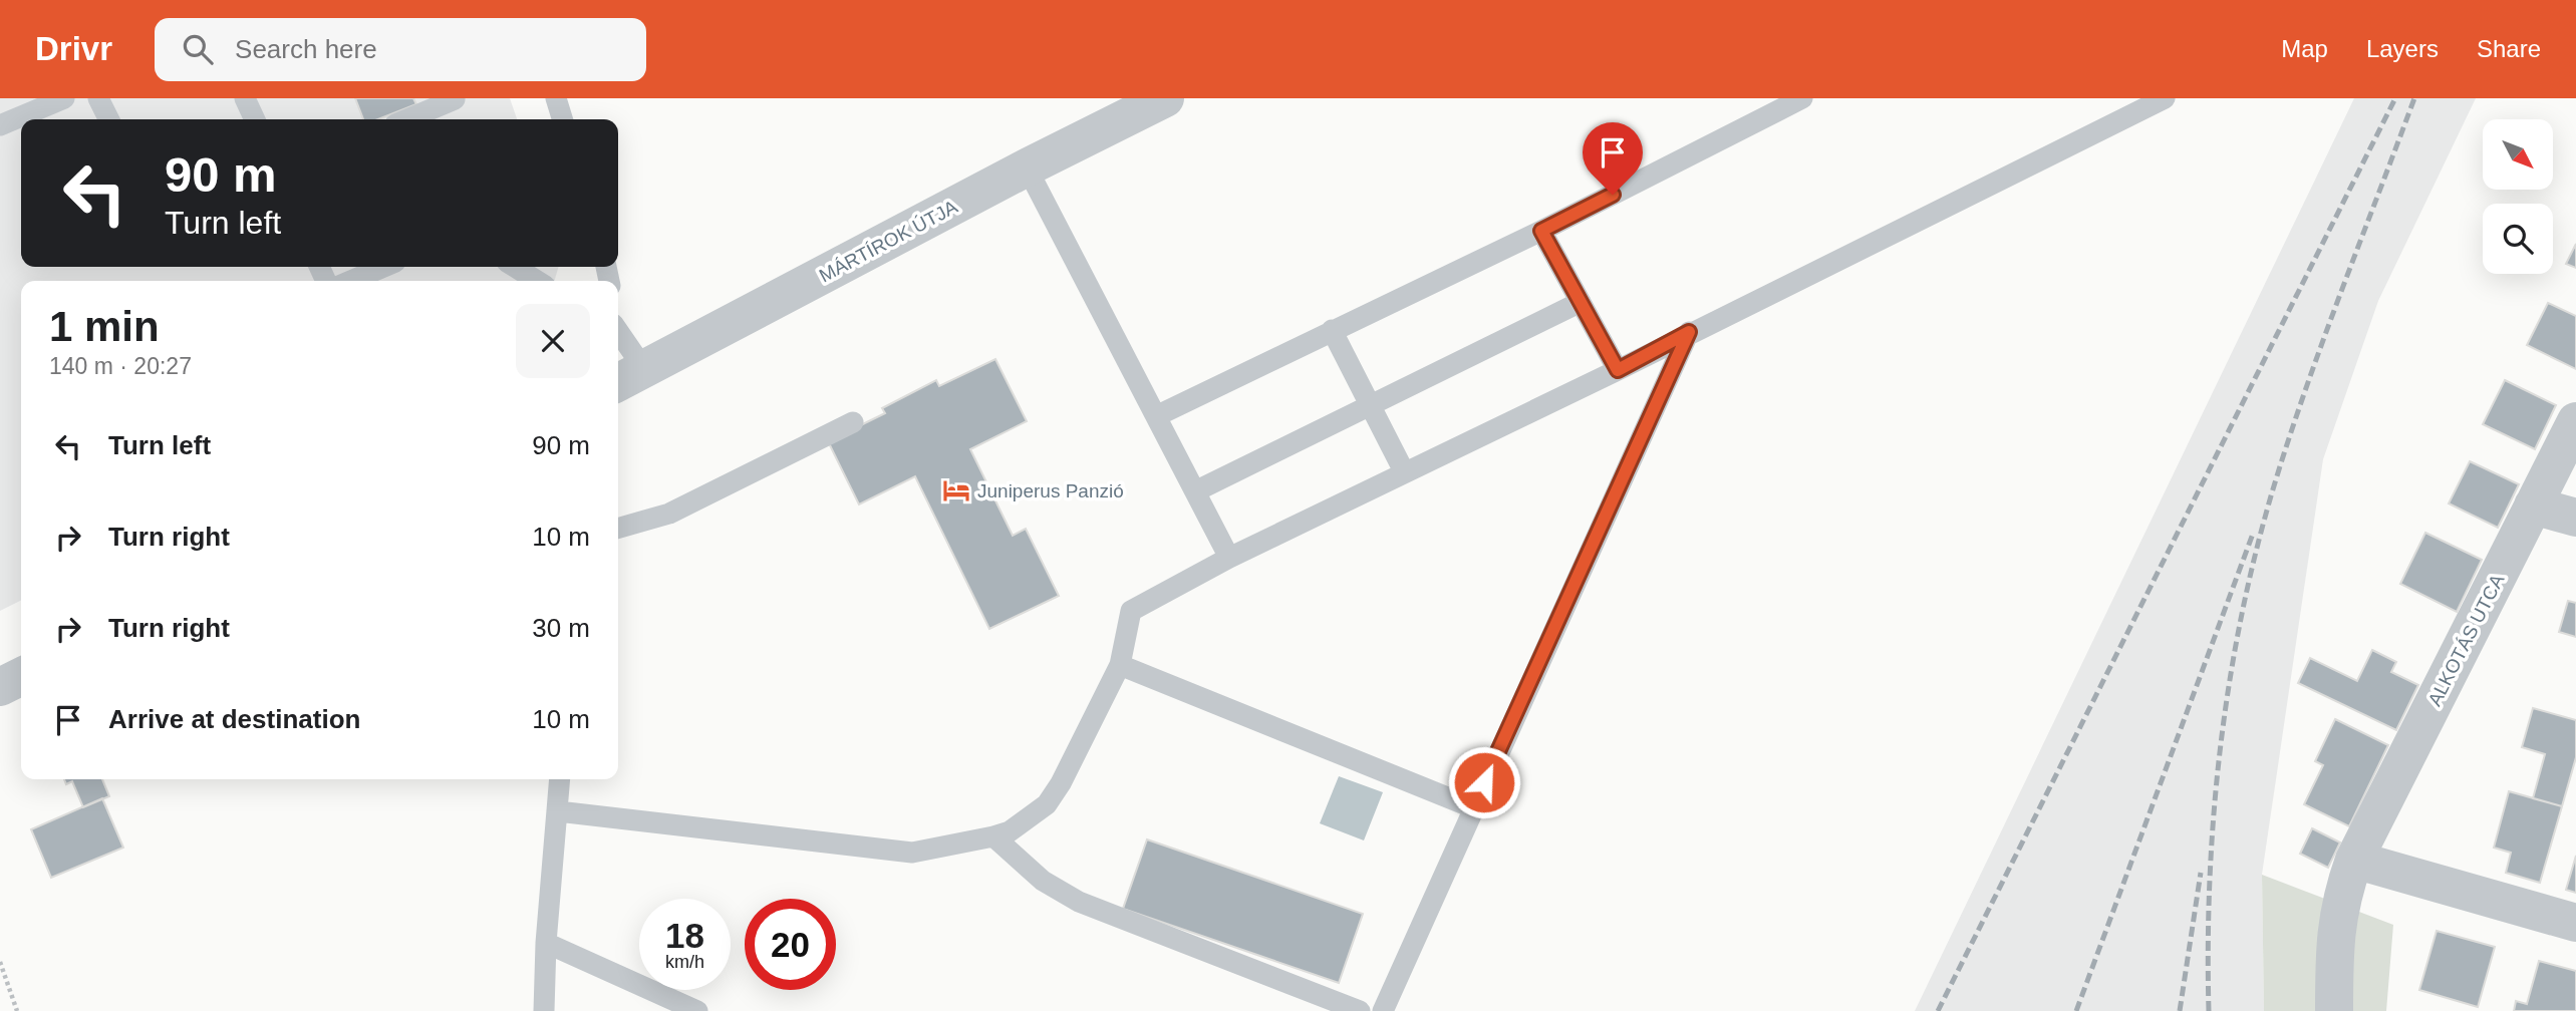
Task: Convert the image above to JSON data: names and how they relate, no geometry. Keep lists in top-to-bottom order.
{
  "streets": {
    "street": ["MÁRTÍROK ÚTJA", "ALKOTÁS UTCA"]
  },
  "places": {
    "hotel": ["Juniperus Panzió"]
  },
  "north": "bottom right",
  "page": {
    "header": "Drivr",
    "search": "Search here",
    "nav": ["Map", "Layers", "Share"],
    "turn": ["90 m", "Turn left"],
    "heading": ["1 min", "140 m · 20:27"],
    "list": [
      {
        "name": "Turn left",
        "value": "90 m"
      },
      {
        "name": "Turn right",
        "value": "10 m"
      },
      {
        "name": "Turn right",
        "value": "30 m"
      },
      {
        "name": "Arrive at destination",
        "value": "10 m"
      }
    ],
    "speed": "18 km/h",
    "limit": "20"
  }
}
